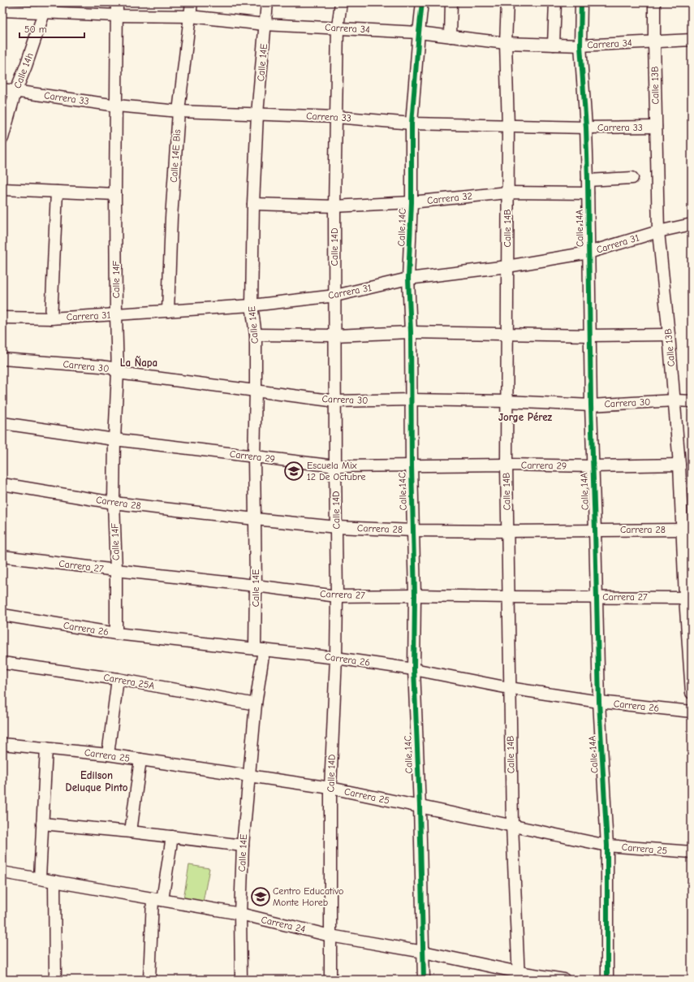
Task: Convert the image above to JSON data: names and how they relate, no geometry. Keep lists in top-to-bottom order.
{
  "streets": {
    "street": [
      "Carrera 34",
      "Calle 14E",
      "Calle 14h",
      "Calle 13B",
      "Carrera 33",
      "Calle 14E Bis",
      "Carrera 32",
      "Calle 14C",
      "Calle 14B",
      "Calle 14A",
      "Carrera 31",
      "Calle 14D",
      "Calle 14F",
      "Carrera 30",
      "Carrera 29",
      "Carrera 28",
      "Carrera 27",
      "Carrera 26",
      "Carrera 25A",
      "Carrera 25",
      "Carrera 24"
    ]
  },
  "crossings": [
    ["Carrera 34", "Calle 14E"],
    ["Carrera 34", "Calle 14h"],
    ["Carrera 34", "Calle 13B"],
    ["Carrera 34", "Calle 14E Bis"],
    ["Carrera 34", "Calle 14C"],
    ["Carrera 34", "Calle 14B"],
    ["Carrera 34", "Calle 14A"],
    ["Carrera 34", "Calle 14D"],
    ["Carrera 34", "Calle 14F"],
    ["Calle 14E", "Carrera 33"],
    ["Calle 14E", "Carrera 32"],
    ["Calle 14E", "Carrera 31"],
    ["Calle 14E", "Carrera 30"],
    ["Calle 14E", "Carrera 29"],
    ["Calle 14E", "Carrera 28"],
    ["Calle 14E", "Carrera 27"],
    ["Calle 14E", "Carrera 26"],
    ["Calle 14E", "Carrera 25A"],
    ["Calle 14E", "Carrera 25"],
    ["Calle 14E", "Carrera 24"],
    ["Calle 14h", "Carrera 33"],
    ["Calle 13B", "Carrera 33"],
    ["Calle 13B", "Carrera 31"],
    ["Calle 13B", "Carrera 30"],
    ["Calle 13B", "Carrera 29"],
    ["Calle 13B", "Carrera 28"],
    ["Calle 13B", "Carrera 27"],
    ["Carrera 33", "Calle 14E Bis"],
    ["Carrera 33", "Calle 14C"],
    ["Carrera 33", "Calle 14B"],
    ["Carrera 33", "Calle 14A"],
    ["Carrera 33", "Calle 14D"],
    ["Carrera 33", "Calle 14F"],
    ["Calle 14E Bis", "Carrera 31"],
    ["Carrera 32", "Calle 14C"],
    ["Carrera 32", "Calle 14B"],
    ["Carrera 32", "Calle 14A"],
    ["Carrera 32", "Calle 14D"],
    ["Calle 14C", "Carrera 31"],
    ["Calle 14C", "Carrera 30"],
    ["Calle 14C", "Carrera 29"],
    ["Calle 14C", "Carrera 28"],
    ["Calle 14C", "Carrera 27"],
    ["Calle 14C", "Carrera 26"],
    ["Calle 14C", "Carrera 25"],
    ["Calle 14C", "Carrera 24"],
    ["Calle 14B", "Carrera 31"],
    ["Calle 14B", "Carrera 30"],
    ["Calle 14B", "Carrera 29"],
    ["Calle 14B", "Carrera 28"],
    ["Calle 14B", "Carrera 27"],
    ["Calle 14B", "Carrera 26"],
    ["Calle 14B", "Carrera 25"],
    ["Calle 14B", "Carrera 24"],
    ["Calle 14A", "Carrera 31"],
    ["Calle 14A", "Carrera 30"],
    ["Calle 14A", "Carrera 29"],
    ["Calle 14A", "Carrera 28"],
    ["Calle 14A", "Carrera 27"],
    ["Calle 14A", "Carrera 26"],
    ["Calle 14A", "Carrera 25"],
    ["Carrera 31", "Calle 14D"],
    ["Carrera 31", "Calle 14F"],
    ["Calle 14D", "Carrera 30"],
    ["Calle 14D", "Carrera 29"],
    ["Calle 14D", "Carrera 28"],
    ["Calle 14D", "Carrera 27"],
    ["Calle 14D", "Carrera 26"],
    ["Calle 14D", "Carrera 25"],
    ["Calle 14D", "Carrera 24"],
    ["Calle 14F", "Carrera 30"],
    ["Calle 14F", "Carrera 29"],
    ["Calle 14F", "Carrera 28"],
    ["Calle 14F", "Carrera 27"],
    ["Calle 14F", "Carrera 26"]
  ],
  "districts": ["La Ñapa", "Jorge Pérez", "Edilson Deluque Pinto"],
  "places": {
    "school or university": ["Escuela Mix 12 De Octubre", "Centro Educativo Monte Horeb"]
  },
  "scale_bar": "50 m"
}
